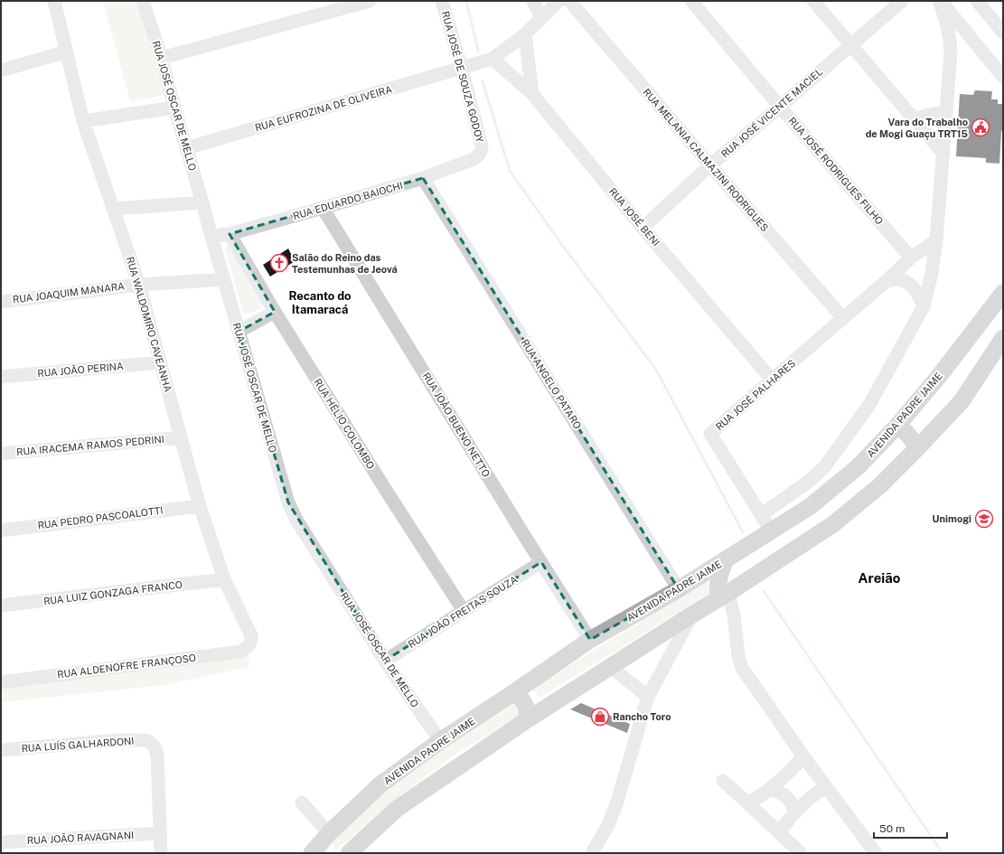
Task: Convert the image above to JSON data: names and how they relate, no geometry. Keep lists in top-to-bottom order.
{
  "streets": {
    "main road": ["AVENIDA PADRE JAIME"],
    "street": [
      "RUA JOSÉ DE SOUZA GODOY",
      "RUA JOSÉ OSCAR DE MELLO",
      "RUA EUFROZINA DE OLIVEIRA",
      "RUA JOSÉ VICENTE MACIEL",
      "RUA MELANIA CALMAZINI RODRIGUES",
      "RUA JOSÉ RODRIGUES FILHO",
      "RUA EDUARDO BAIOCHI",
      "RUA JOSÉ BENI",
      "RUA JOAQUIM MANARA",
      "RUA WALDOMIRO CAVEANHA",
      "RUA JOÃO PERINA",
      "RUA ANGELO PATARO",
      "RUA JOSÉ PALHARES",
      "RUA HÉLIO COLOMBO",
      "RUA JOÃO BUENO NETTO",
      "RUA IRACEMA RAMOS PEDRINI",
      "RUA PEDRO PASCOALOTTI",
      "RUA LUIZ GONZAGA FRANCO",
      "RUA JOÃO FREITAS SOUZA",
      "RUA ALDENOFRE FRANÇOSO",
      "RUA LUÍS GALHARDONI",
      "RUA JOÃO RAVAGNANI"
    ]
  },
  "crossings": [
    ["RUA JOSÉ DE SOUZA GODOY", "RUA EUFROZINA DE OLIVEIRA"],
    ["RUA JOSÉ DE SOUZA GODOY", "RUA EDUARDO BAIOCHI"],
    ["RUA JOSÉ OSCAR DE MELLO", "RUA EUFROZINA DE OLIVEIRA"],
    ["RUA JOSÉ OSCAR DE MELLO", "RUA EDUARDO BAIOCHI"],
    ["RUA JOSÉ OSCAR DE MELLO", "RUA JOAQUIM MANARA"],
    ["RUA JOSÉ OSCAR DE MELLO", "AVENIDA PADRE JAIME"],
    ["RUA JOSÉ OSCAR DE MELLO", "RUA JOÃO FREITAS SOUZA"],
    ["RUA EUFROZINA DE OLIVEIRA", "RUA JOSÉ BENI"],
    ["RUA JOSÉ VICENTE MACIEL", "RUA MELANIA CALMAZINI RODRIGUES"],
    ["RUA JOSÉ VICENTE MACIEL", "RUA JOSÉ RODRIGUES FILHO"],
    ["RUA JOSÉ VICENTE MACIEL", "RUA JOSÉ BENI"],
    ["RUA MELANIA CALMAZINI RODRIGUES", "RUA JOSÉ PALHARES"],
    ["RUA JOSÉ RODRIGUES FILHO", "RUA JOSÉ PALHARES"],
    ["RUA EDUARDO BAIOCHI", "RUA ANGELO PATARO"],
    ["RUA EDUARDO BAIOCHI", "RUA HÉLIO COLOMBO"],
    ["RUA EDUARDO BAIOCHI", "RUA JOÃO BUENO NETTO"],
    ["RUA JOSÉ BENI", "RUA JOSÉ PALHARES"],
    ["RUA JOAQUIM MANARA", "RUA WALDOMIRO CAVEANHA"],
    ["RUA WALDOMIRO CAVEANHA", "RUA JOÃO PERINA"],
    ["RUA WALDOMIRO CAVEANHA", "RUA IRACEMA RAMOS PEDRINI"],
    ["RUA WALDOMIRO CAVEANHA", "RUA PEDRO PASCOALOTTI"],
    ["RUA WALDOMIRO CAVEANHA", "RUA LUIZ GONZAGA FRANCO"],
    ["RUA WALDOMIRO CAVEANHA", "RUA ALDENOFRE FRANÇOSO"],
    ["RUA ANGELO PATARO", "AVENIDA PADRE JAIME"],
    ["RUA JOSÉ PALHARES", "AVENIDA PADRE JAIME"],
    ["AVENIDA PADRE JAIME", "RUA JOÃO BUENO NETTO"],
    ["RUA HÉLIO COLOMBO", "RUA JOÃO FREITAS SOUZA"],
    ["RUA JOÃO BUENO NETTO", "RUA JOÃO FREITAS SOUZA"],
    ["RUA LUÍS GALHARDONI", "RUA JOÃO RAVAGNANI"]
  ],
  "districts": ["Recanto do Itamaracá", "Areião"],
  "places": {
    "public building": ["Vara do Trabalho de Mogi Guaçu TRT15"],
    "church": ["Salão do Reino das Testemunhas de Jeová"],
    "school or university": ["Unimogi"],
    "shop": ["Rancho Toro"]
  },
  "scale_bar": "50 m"
}
